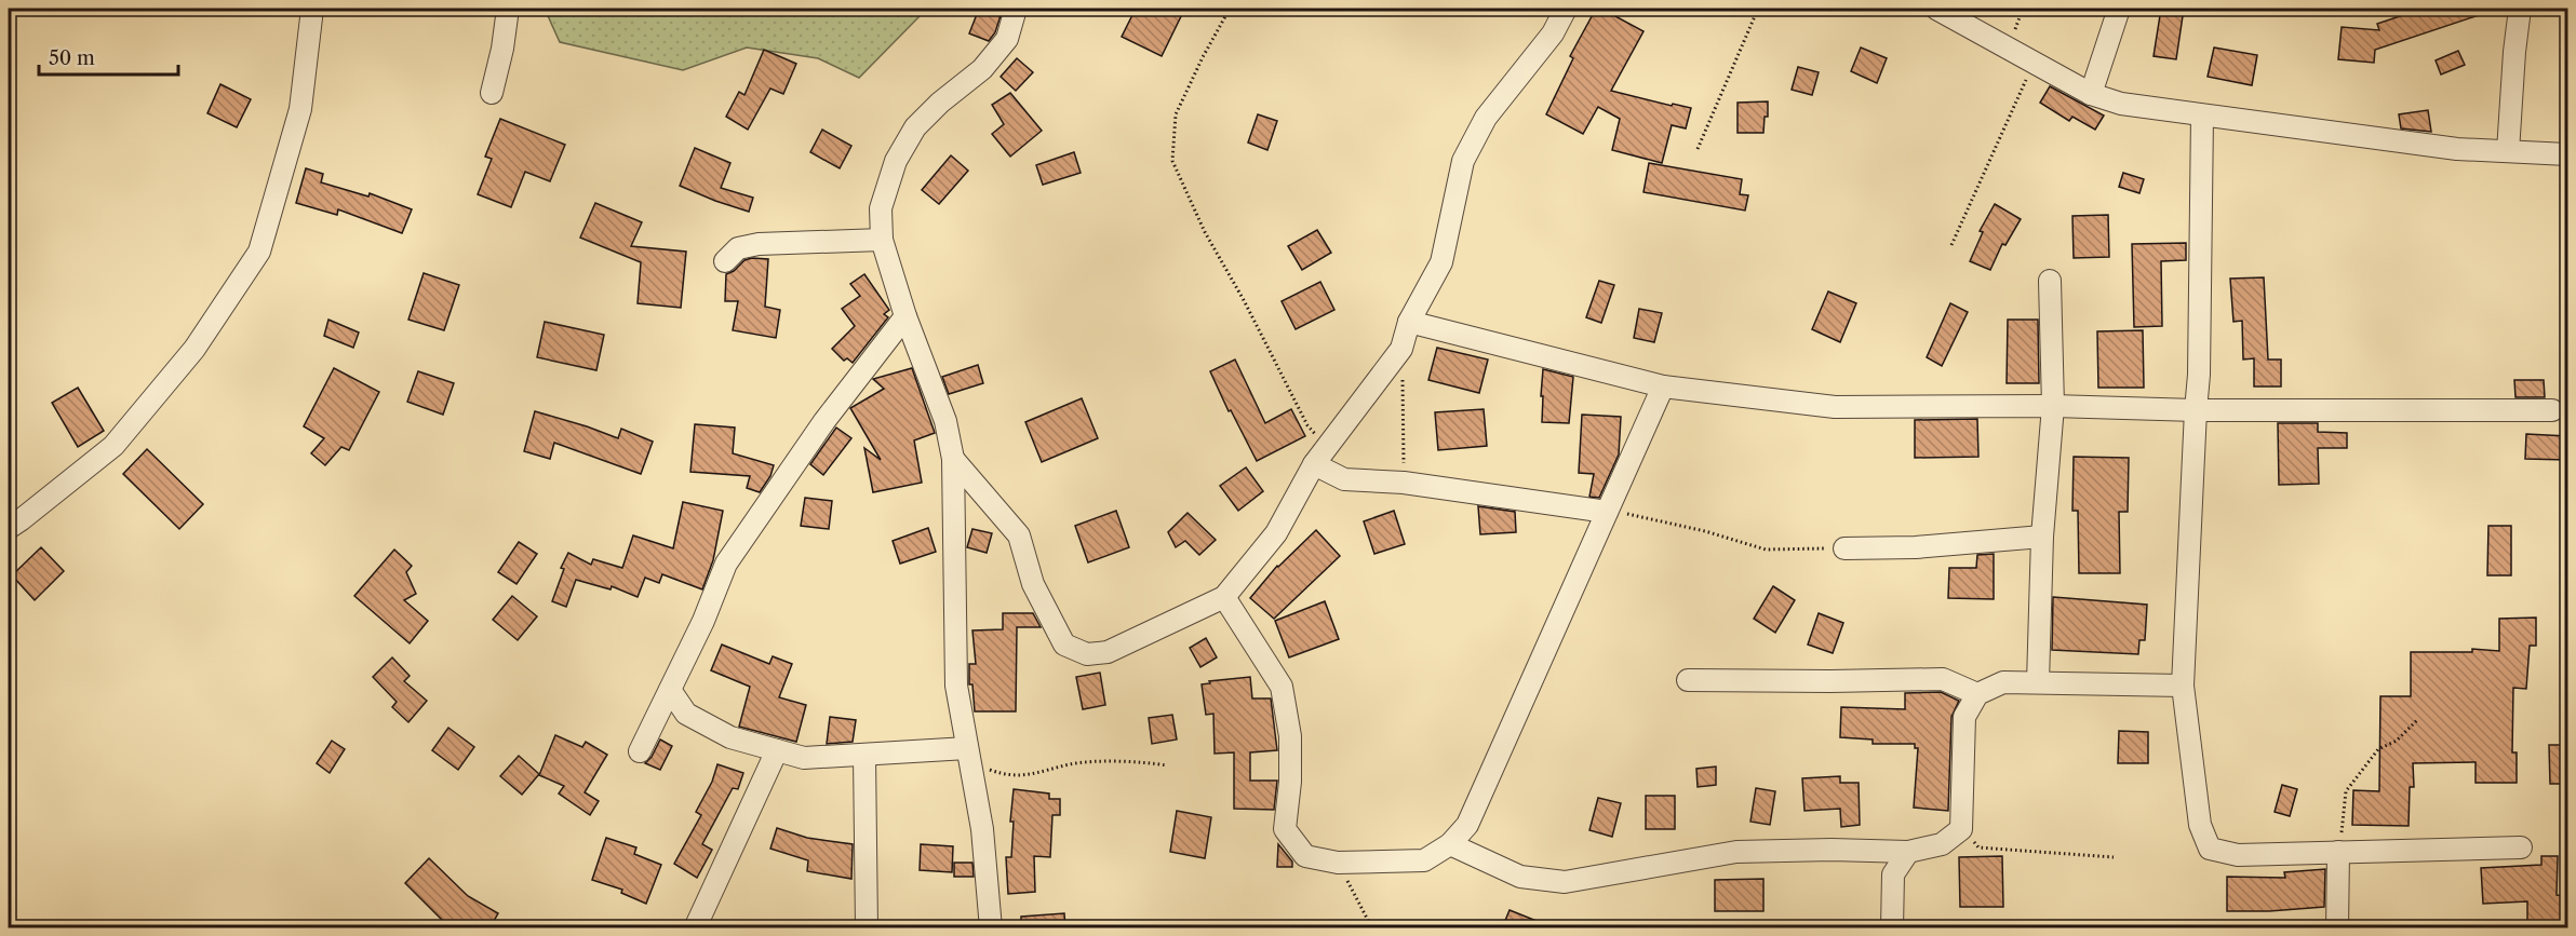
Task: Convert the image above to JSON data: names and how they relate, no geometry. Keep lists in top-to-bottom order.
{
  "scale_bar": "50 m"
}
